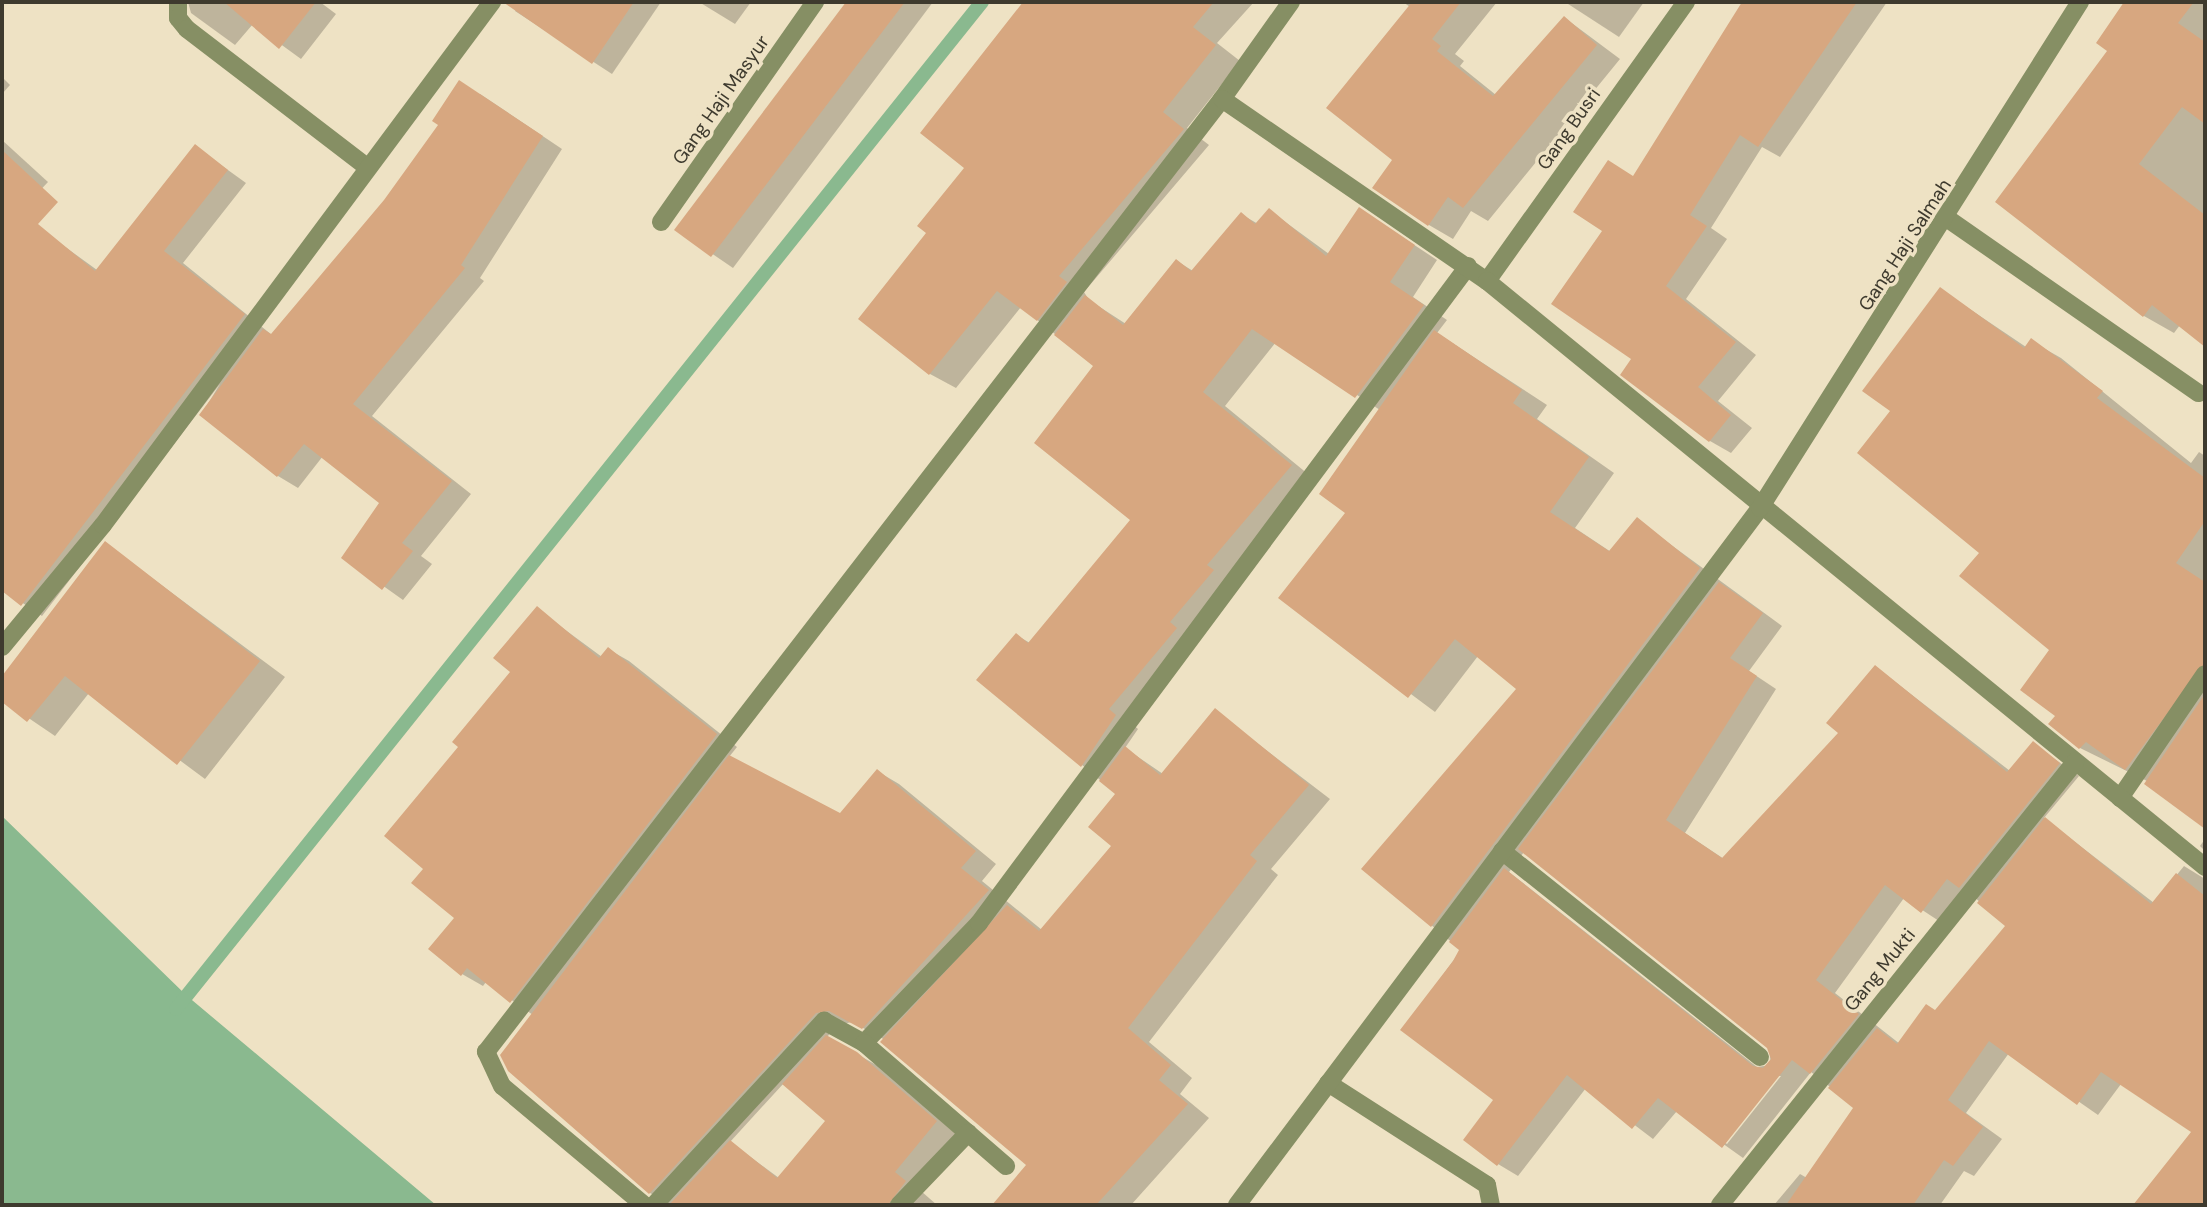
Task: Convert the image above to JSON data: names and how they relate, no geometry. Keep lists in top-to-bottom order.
{
  "streets": {
    "street": [
      "Gang Haji Masyur",
      "Gang Busri",
      "Gang Haji Salmah",
      "Gang Mukti"
    ]
  }
}
